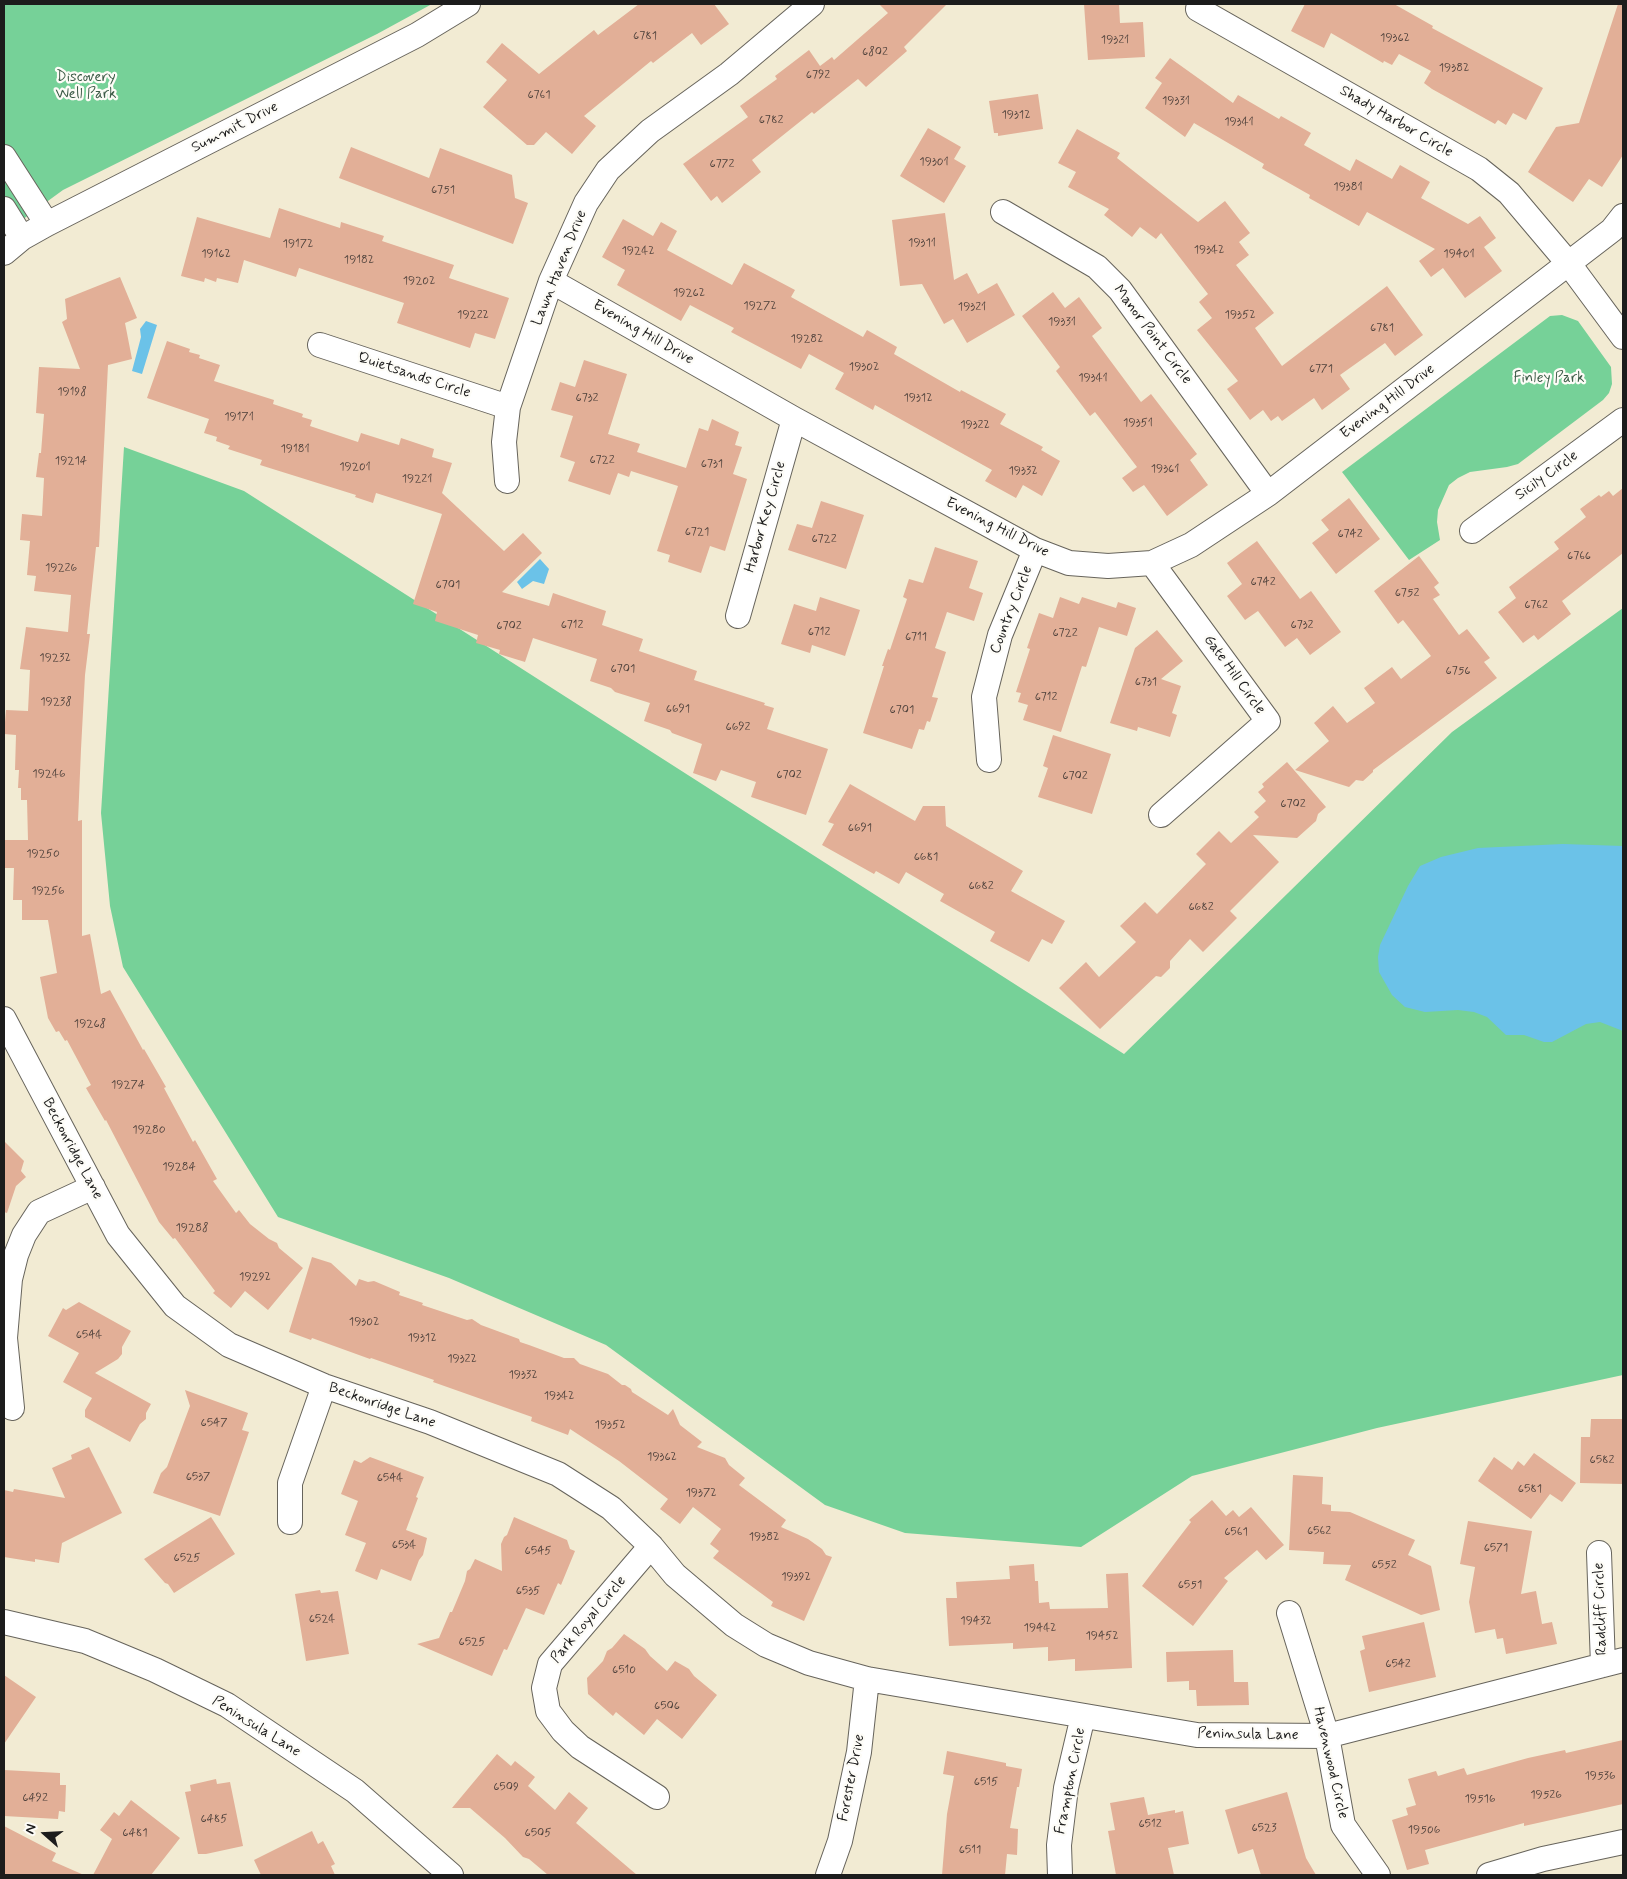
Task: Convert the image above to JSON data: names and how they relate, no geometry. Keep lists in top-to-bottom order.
{
  "streets": {
    "street": [
      "Shady Harbor Circle",
      "Summit Drive",
      "Lawn Haven Drive",
      "Evening Hill Drive",
      "Manor Point Circle",
      "Quietsands Circle",
      "Sicily Circle",
      "Harbor Key Circle",
      "Country Circle",
      "Gate Hill Circle",
      "Beckonridge Lane",
      "Radcliff Circle",
      "Park Royal Circle",
      "Peninsula Lane",
      "Havenwood Circle",
      "Forester Drive",
      "Frampton Circle"
    ]
  },
  "crossings": [
    ["Shady Harbor Circle", "Evening Hill Drive"],
    ["Lawn Haven Drive", "Evening Hill Drive"],
    ["Lawn Haven Drive", "Quietsands Circle"],
    ["Evening Hill Drive", "Manor Point Circle"],
    ["Evening Hill Drive", "Harbor Key Circle"],
    ["Evening Hill Drive", "Country Circle"],
    ["Evening Hill Drive", "Gate Hill Circle"],
    ["Beckonridge Lane", "Park Royal Circle"],
    ["Beckonridge Lane", "Peninsula Lane"],
    ["Beckonridge Lane", "Forester Drive"],
    ["Radcliff Circle", "Peninsula Lane"],
    ["Peninsula Lane", "Havenwood Circle"],
    ["Peninsula Lane", "Forester Drive"],
    ["Peninsula Lane", "Frampton Circle"]
  ],
  "parks": ["Discovery Well Park", "Finley Park"],
  "house_numbers": [
    "6781",
    "19362",
    "19321",
    "6802",
    "19382",
    "6792",
    "6761",
    "19331",
    "19312",
    "6782",
    "19341",
    "19301",
    "6772",
    "19381",
    "6751",
    "19311",
    "19172",
    "19342",
    "19242",
    "19162",
    "19401",
    "19182",
    "19202",
    "19262",
    "19272",
    "19321",
    "19222",
    "19352",
    "19331",
    "6781",
    "19282",
    "19302",
    "6771",
    "19341",
    "19198",
    "6732",
    "19312",
    "19171",
    "19351",
    "19322",
    "19181",
    "6722",
    "19214",
    "6731",
    "19201",
    "19361",
    "19332",
    "19221",
    "6721",
    "6742",
    "6722",
    "6766",
    "19226",
    "6742",
    "6701",
    "6752",
    "6762",
    "6712",
    "6732",
    "6702",
    "6712",
    "6722",
    "6711",
    "19232",
    "6701",
    "6756",
    "6731",
    "6712",
    "19238",
    "6691",
    "6701",
    "6692",
    "19246",
    "6702",
    "6702",
    "6702",
    "6691",
    "19250",
    "6681",
    "6682",
    "19256",
    "6682",
    "19268",
    "19274",
    "19280",
    "19284",
    "19288",
    "19292",
    "19302",
    "6544",
    "19312",
    "19322",
    "19332",
    "19342",
    "6547",
    "19352",
    "19362",
    "6582",
    "6537",
    "6544",
    "6581",
    "19372",
    "6562",
    "6561",
    "19382",
    "6534",
    "6571",
    "6545",
    "6525",
    "6552",
    "19392",
    "6551",
    "6535",
    "6524",
    "19432",
    "19442",
    "19452",
    "6525",
    "6542",
    "6510",
    "6506",
    "19536",
    "6515",
    "6509",
    "19526",
    "6492",
    "19516",
    "6485",
    "6512",
    "6523",
    "19506",
    "6481",
    "6505",
    "6511"
  ],
  "north": "left"
}
